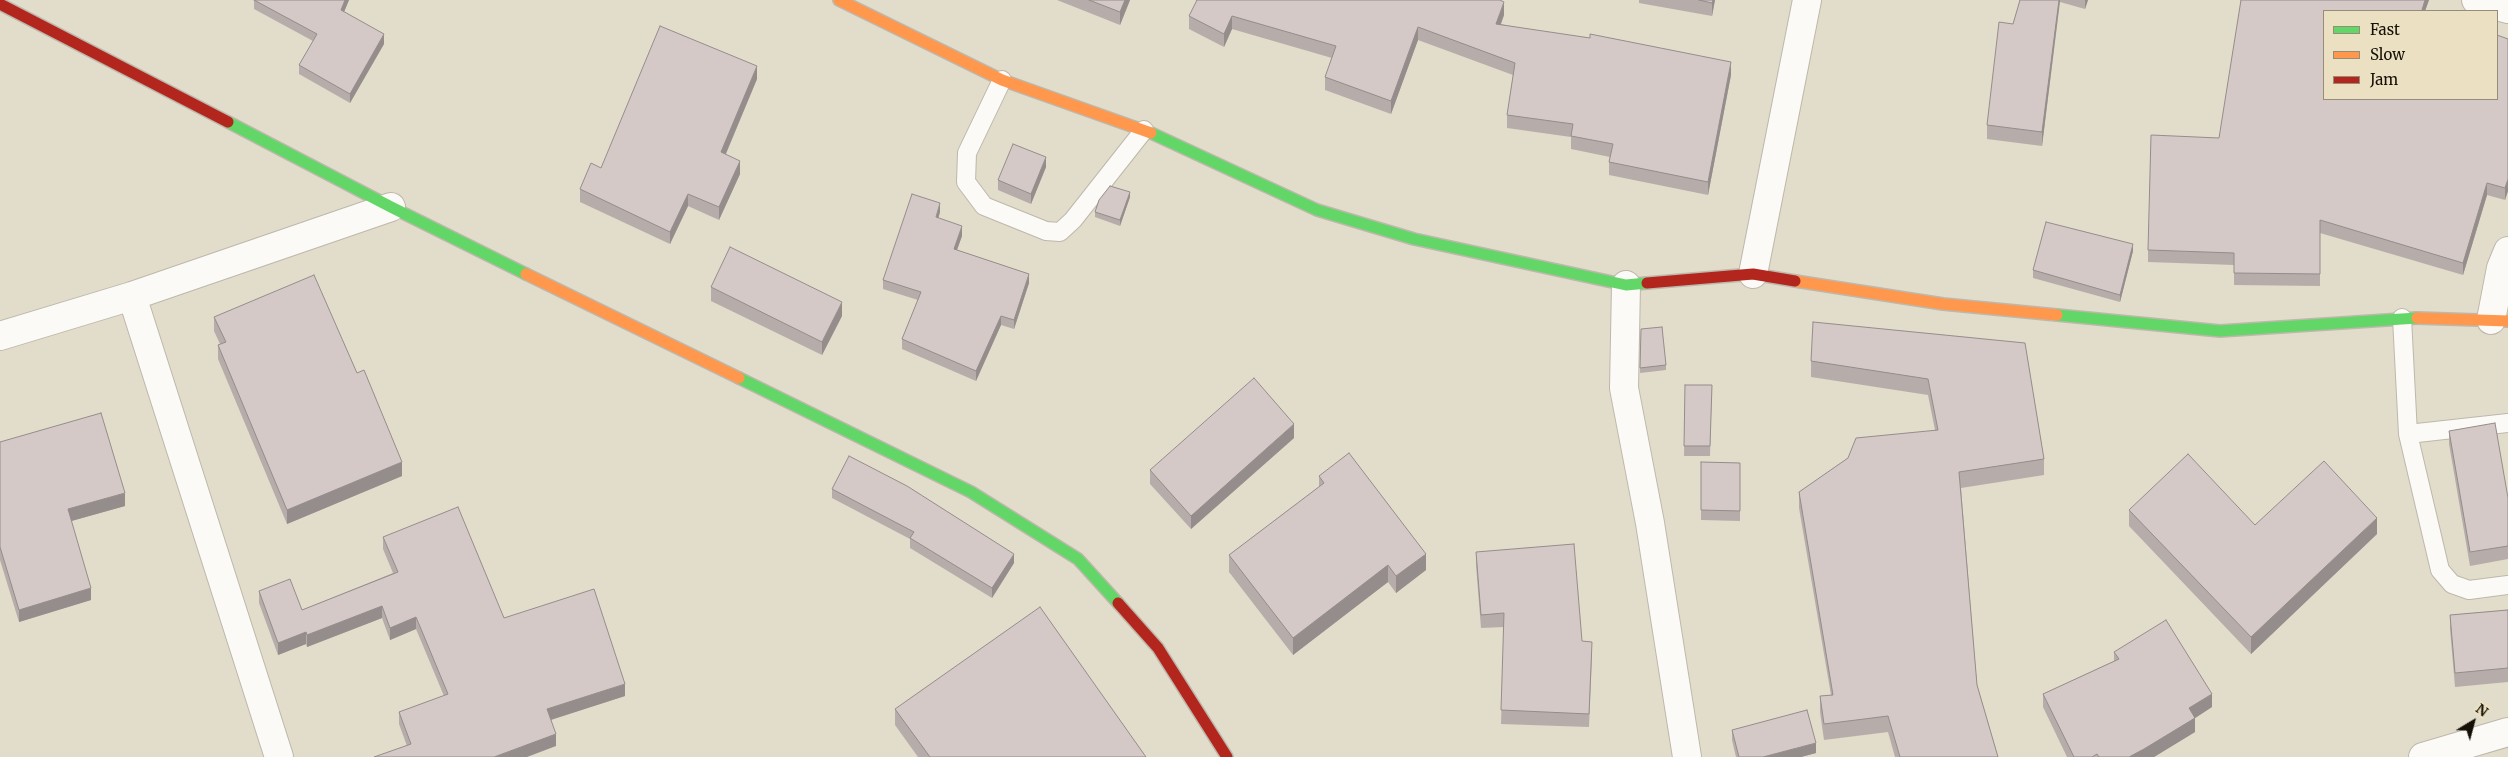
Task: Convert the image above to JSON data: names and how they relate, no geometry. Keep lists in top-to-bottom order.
{
  "legend": ["Fast", "Slow", "Jam"],
  "north": "top right"
}
